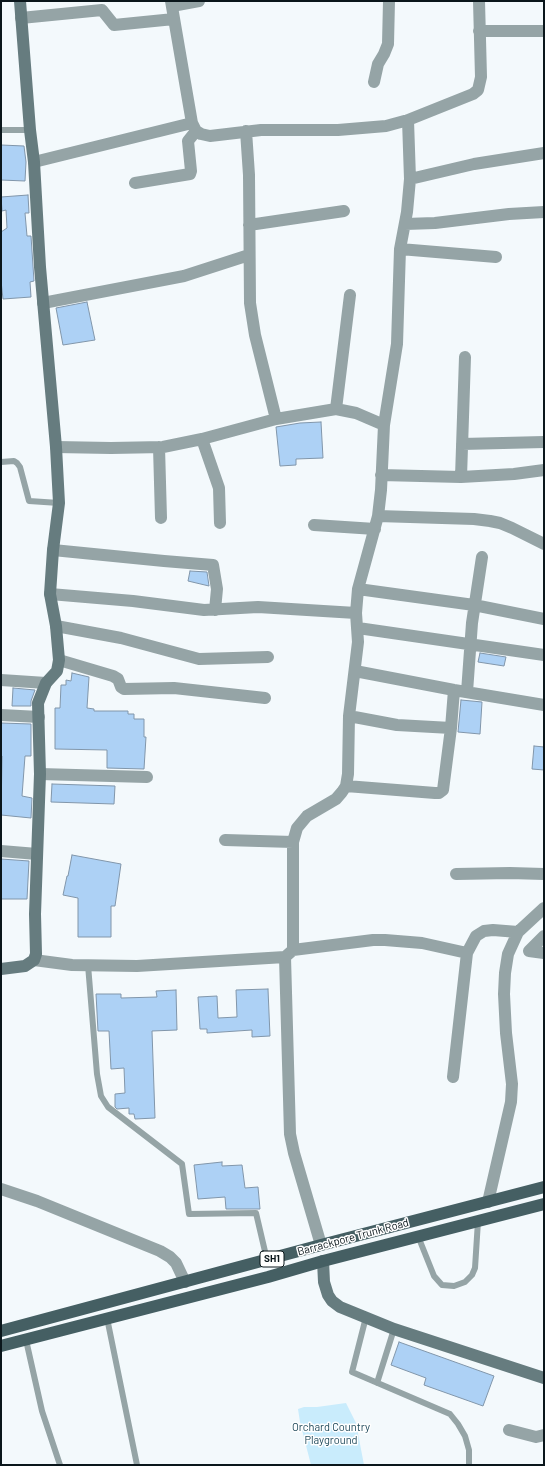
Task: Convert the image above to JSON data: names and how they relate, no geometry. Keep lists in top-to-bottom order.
{
  "streets": {
    "main road": ["Barrackpore Trunk Road", "SH1"]
  },
  "parks": ["Orchard Country Playground"]
}
